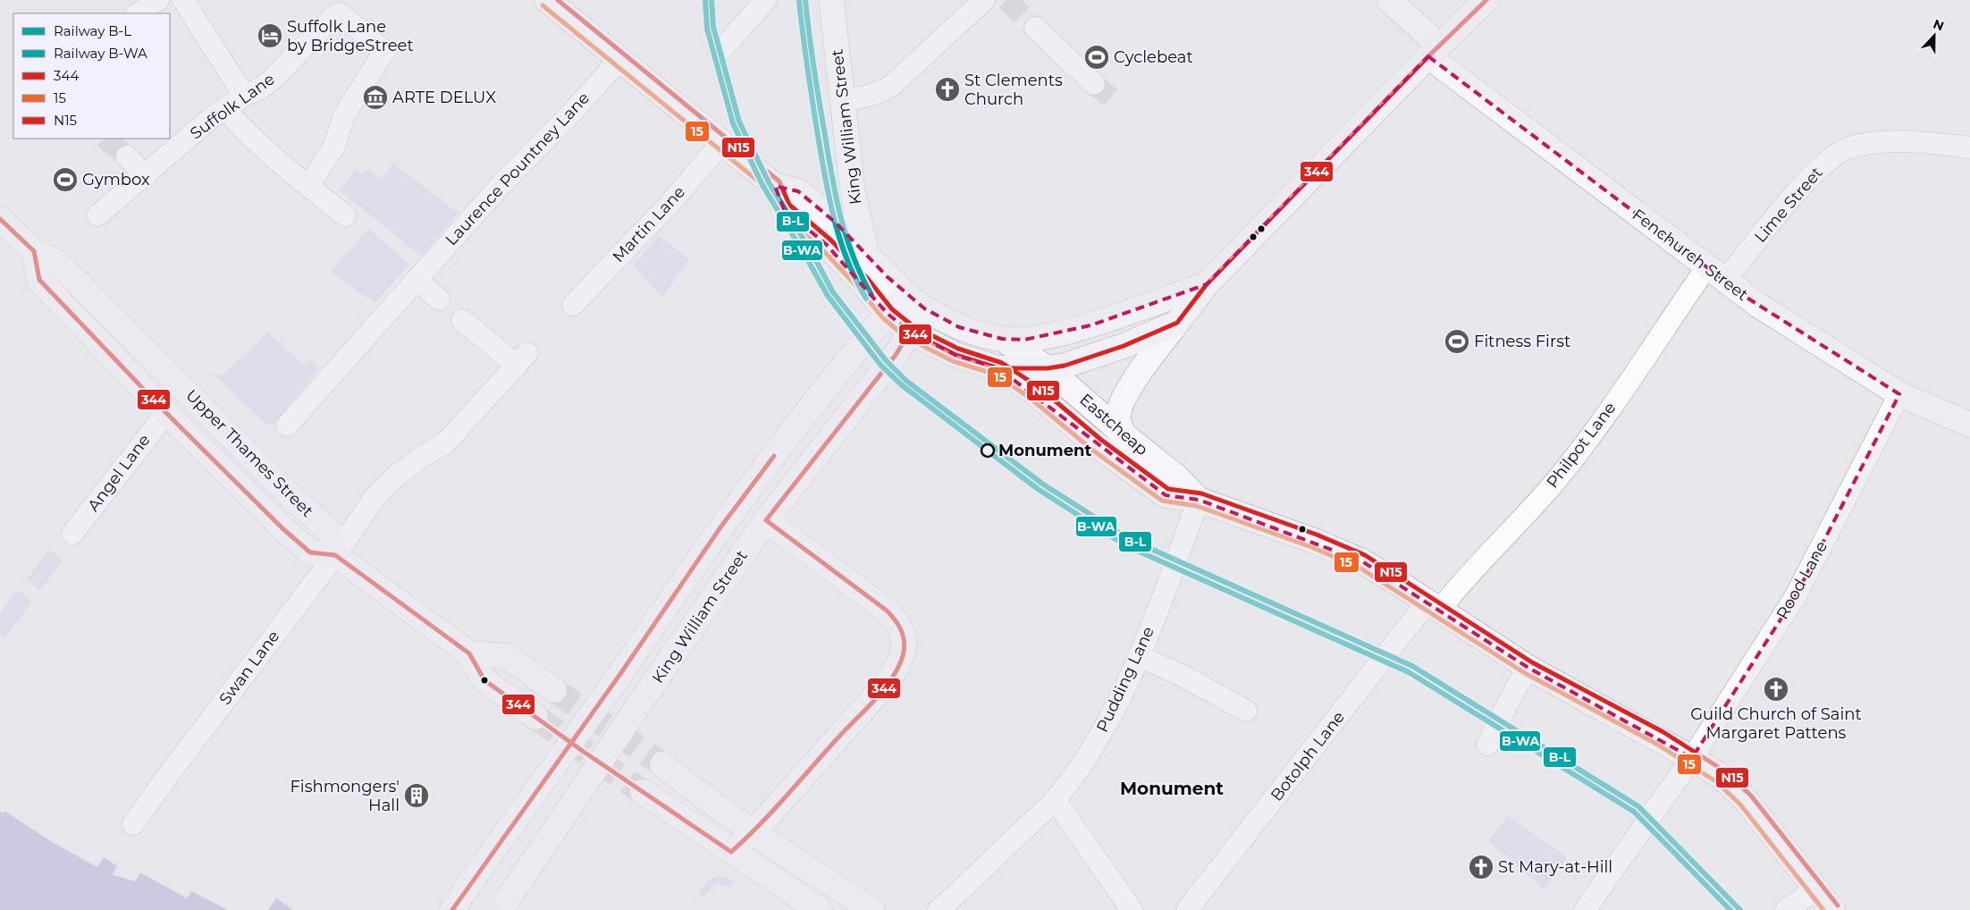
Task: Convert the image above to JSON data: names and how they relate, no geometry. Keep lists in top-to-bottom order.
{
  "streets": {
    "main road": ["King William Street", "Upper Thames Street"],
    "street": [
      "Suffolk Lane",
      "Laurence Pountney Lane",
      "Lime Street",
      "Martin Lane",
      "Fenchurch Street",
      "Eastcheap",
      "Philpot Lane",
      "Angel Lane",
      "Rood Lane",
      "Swan Lane",
      "Pudding Lane",
      "Botolph Lane"
    ]
  },
  "crossings": [
    ["Lime Street", "Fenchurch Street"],
    ["Lime Street", "Philpot Lane"],
    ["Fenchurch Street", "Philpot Lane"],
    ["Fenchurch Street", "Rood Lane"],
    ["Eastcheap", "Philpot Lane"],
    ["Eastcheap", "Rood Lane"],
    ["Eastcheap", "Pudding Lane"],
    ["Eastcheap", "Botolph Lane"],
    ["Philpot Lane", "Botolph Lane"],
    ["Upper Thames Street", "Angel Lane"],
    ["Upper Thames Street", "Swan Lane"]
  ],
  "districts": ["Monument"],
  "places": {
    "hotel": ["Suffolk Lane by BridgeStreet"],
    "sports": ["Cyclebeat", "Gymbox", "Fitness First"],
    "church": ["St Clements Church", "Guild Church of Saint Margaret Pattens", "St Mary-at-Hill"],
    "museum": ["ARTE DELUX"],
    "other": ["Monument"],
    "building": ["Fishmongers' Hall"]
  },
  "lines": [
    "rail line B-L",
    "rail line B-WA",
    "transit line 344",
    "transit line N15",
    "transit line 15"
  ],
  "legend": [
    "Railway B-L",
    "Railway B-WA",
    "344",
    "15",
    "N15"
  ],
  "north": "top"
}
